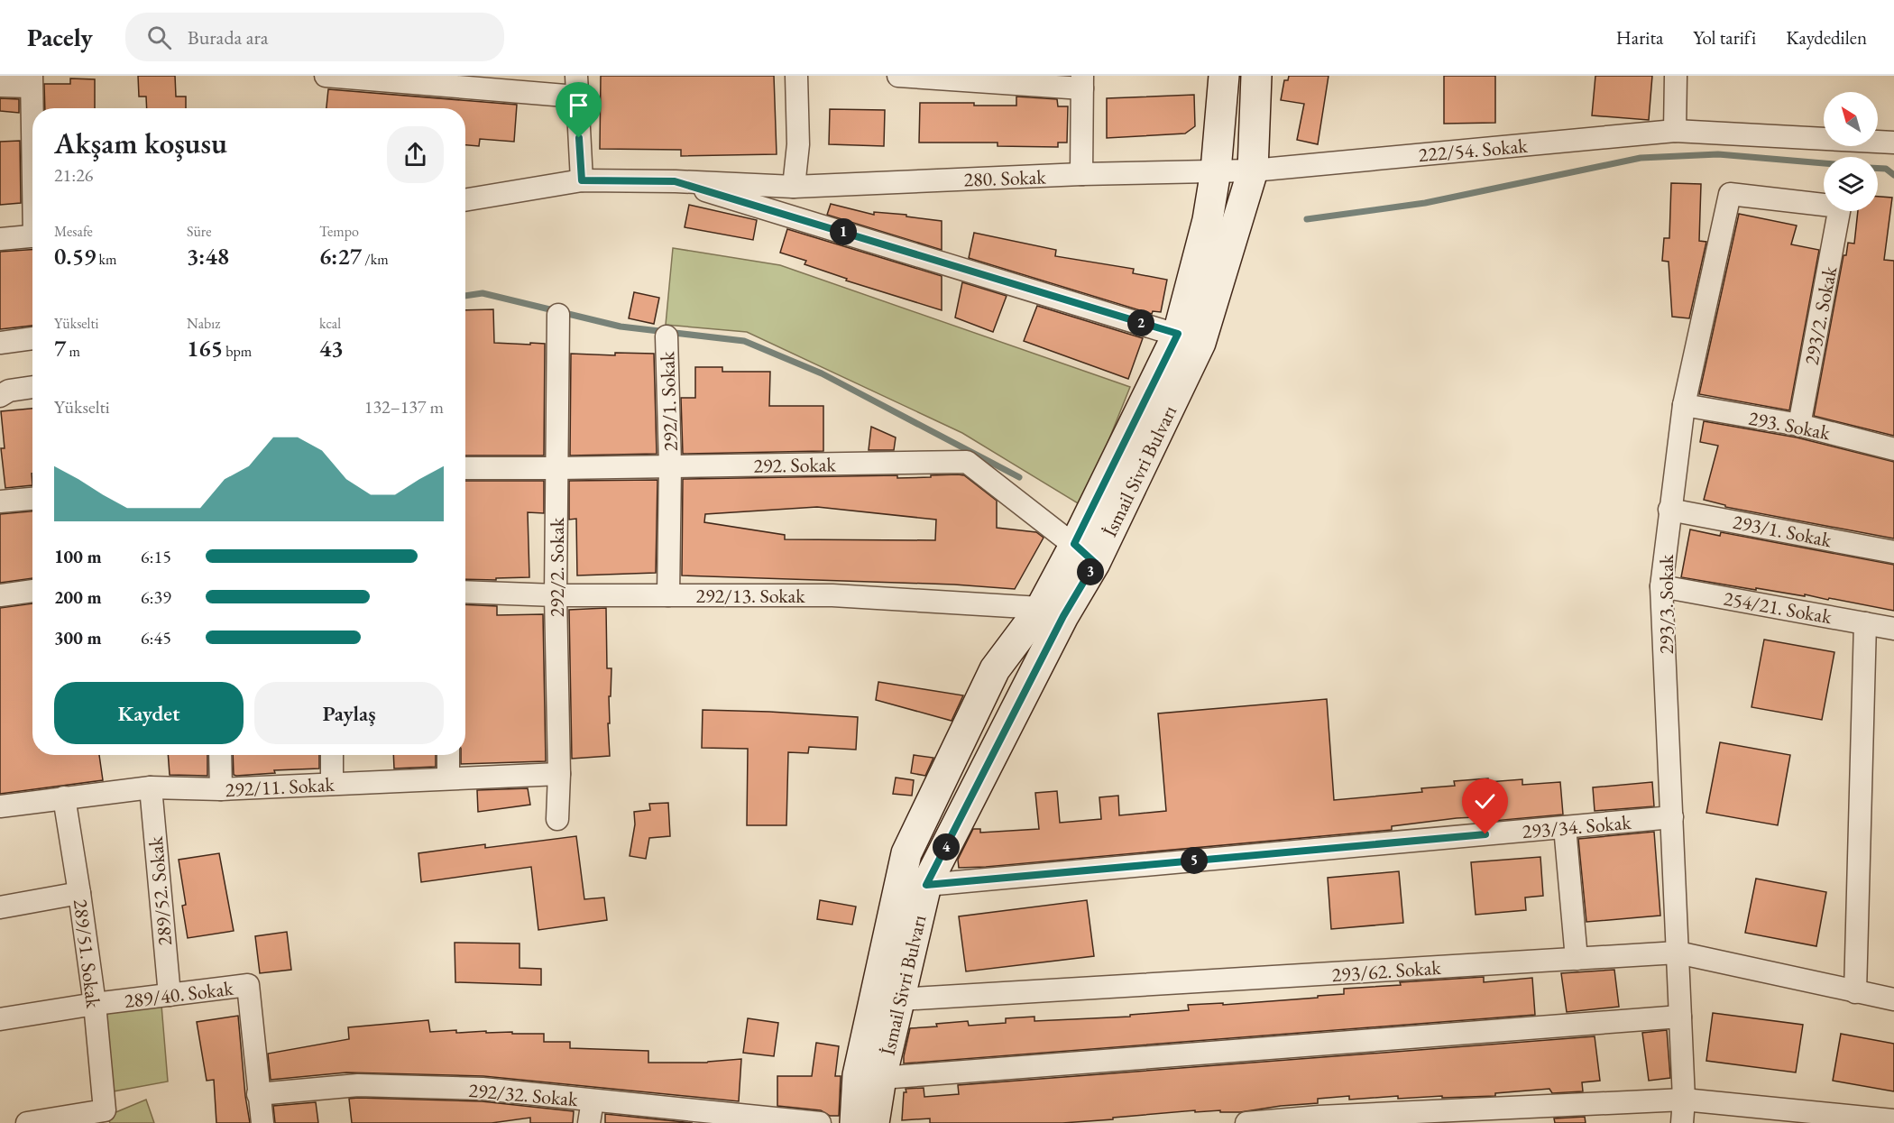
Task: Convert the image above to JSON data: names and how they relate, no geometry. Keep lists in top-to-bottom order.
{
  "streets": {
    "main road": ["İsmail Sivri Bulvarı"],
    "street": [
      "222/54. Sokak",
      "280. Sokak",
      "293/2. Sokak",
      "292/1. Sokak",
      "293. Sokak",
      "292. Sokak",
      "293/1. Sokak",
      "292/2. Sokak",
      "292/13. Sokak",
      "293/3. Sokak",
      "254/21. Sokak",
      "292/11. Sokak",
      "293/34. Sokak",
      "289/52. Sokak",
      "289/51. Sokak",
      "293/62. Sokak",
      "289/40. Sokak",
      "292/32. Sokak"
    ]
  },
  "crossings": [
    ["222/54. Sokak", "280. Sokak"],
    ["222/54. Sokak", "İsmail Sivri Bulvarı"],
    ["280. Sokak", "İsmail Sivri Bulvarı"],
    ["293/2. Sokak", "293. Sokak"],
    ["292/1. Sokak", "292. Sokak"],
    ["292/1. Sokak", "292/13. Sokak"],
    ["293. Sokak", "293/3. Sokak"],
    ["292. Sokak", "İsmail Sivri Bulvarı"],
    ["292. Sokak", "292/2. Sokak"],
    ["İsmail Sivri Bulvarı", "292/13. Sokak"],
    ["İsmail Sivri Bulvarı", "293/34. Sokak"],
    ["İsmail Sivri Bulvarı", "293/62. Sokak"],
    ["293/1. Sokak", "293/3. Sokak"],
    ["292/2. Sokak", "292/13. Sokak"],
    ["292/2. Sokak", "292/11. Sokak"],
    ["293/3. Sokak", "254/21. Sokak"],
    ["293/3. Sokak", "293/34. Sokak"],
    ["293/3. Sokak", "293/62. Sokak"],
    ["292/11. Sokak", "289/52. Sokak"],
    ["292/11. Sokak", "289/51. Sokak"],
    ["289/52. Sokak", "289/40. Sokak"],
    ["289/51. Sokak", "289/40. Sokak"],
    ["289/40. Sokak", "292/32. Sokak"]
  ],
  "north": "top left",
  "page": {
    "header": "Pacely",
    "search": "Burada ara",
    "nav": ["Harita", "Yol tarifi", "Kaydedilen"],
    "heading": ["Akşam koşusu", "21:26"],
    "stats": [
      ["Mesafe", "0.59 km"],
      ["Süre", "3:48"],
      ["Tempo", "6:27 /km"],
      ["Yükselti", "7 m"],
      ["Nabız", "165 bpm"],
      ["kcal", "43"]
    ],
    "pins": [
      "1",
      "2",
      "3",
      "4",
      "5"
    ],
    "chart": ["Yükselti", "132–137 m"],
    "list": [
      {
        "name": "100 m",
        "note": "6:15"
      },
      {
        "name": "200 m",
        "note": "6:39"
      },
      {
        "name": "300 m",
        "note": "6:45"
      }
    ],
    "buttons": ["Kaydet", "Paylaş"]
  }
}
